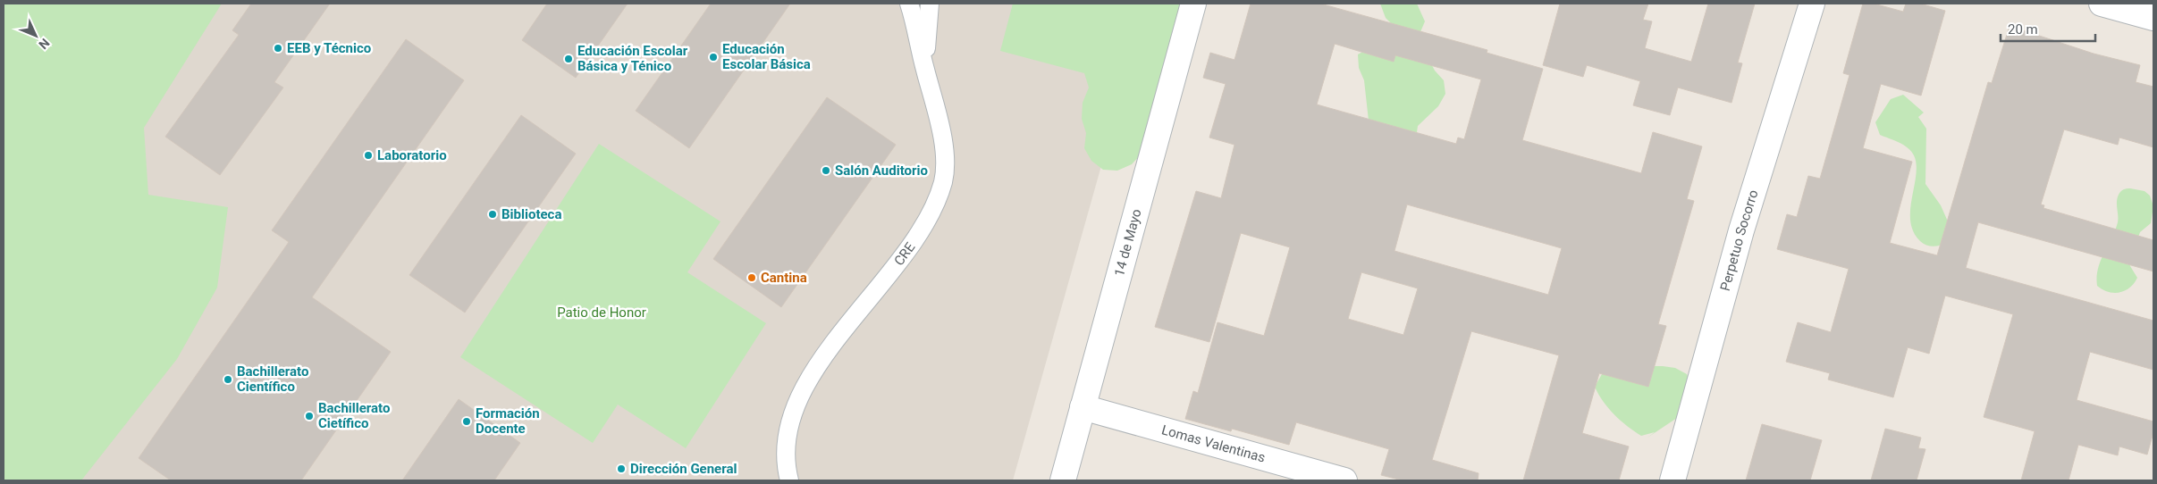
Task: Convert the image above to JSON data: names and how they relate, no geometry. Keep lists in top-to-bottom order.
{
  "streets": {
    "street": ["Perpetuo Socorro", "14 de Mayo", "Lomas Valentinas"],
    "lane": ["CRE"]
  },
  "crossings": [
    ["14 de Mayo", "Lomas Valentinas"]
  ],
  "parks": ["Patio de Honor"],
  "places": [
    "EEB y Técnico",
    "Educación Escolar Básica",
    "Educación Escolar Básica y Ténico",
    "Laboratorio",
    "Salón Auditorio",
    "Biblioteca",
    "Cantina",
    "Bachillerato Científico",
    "Bachillerato Cietífico",
    "Formación Docente",
    "Dirección General"
  ],
  "scale_bar": "20 m",
  "north": "bottom right"
}
